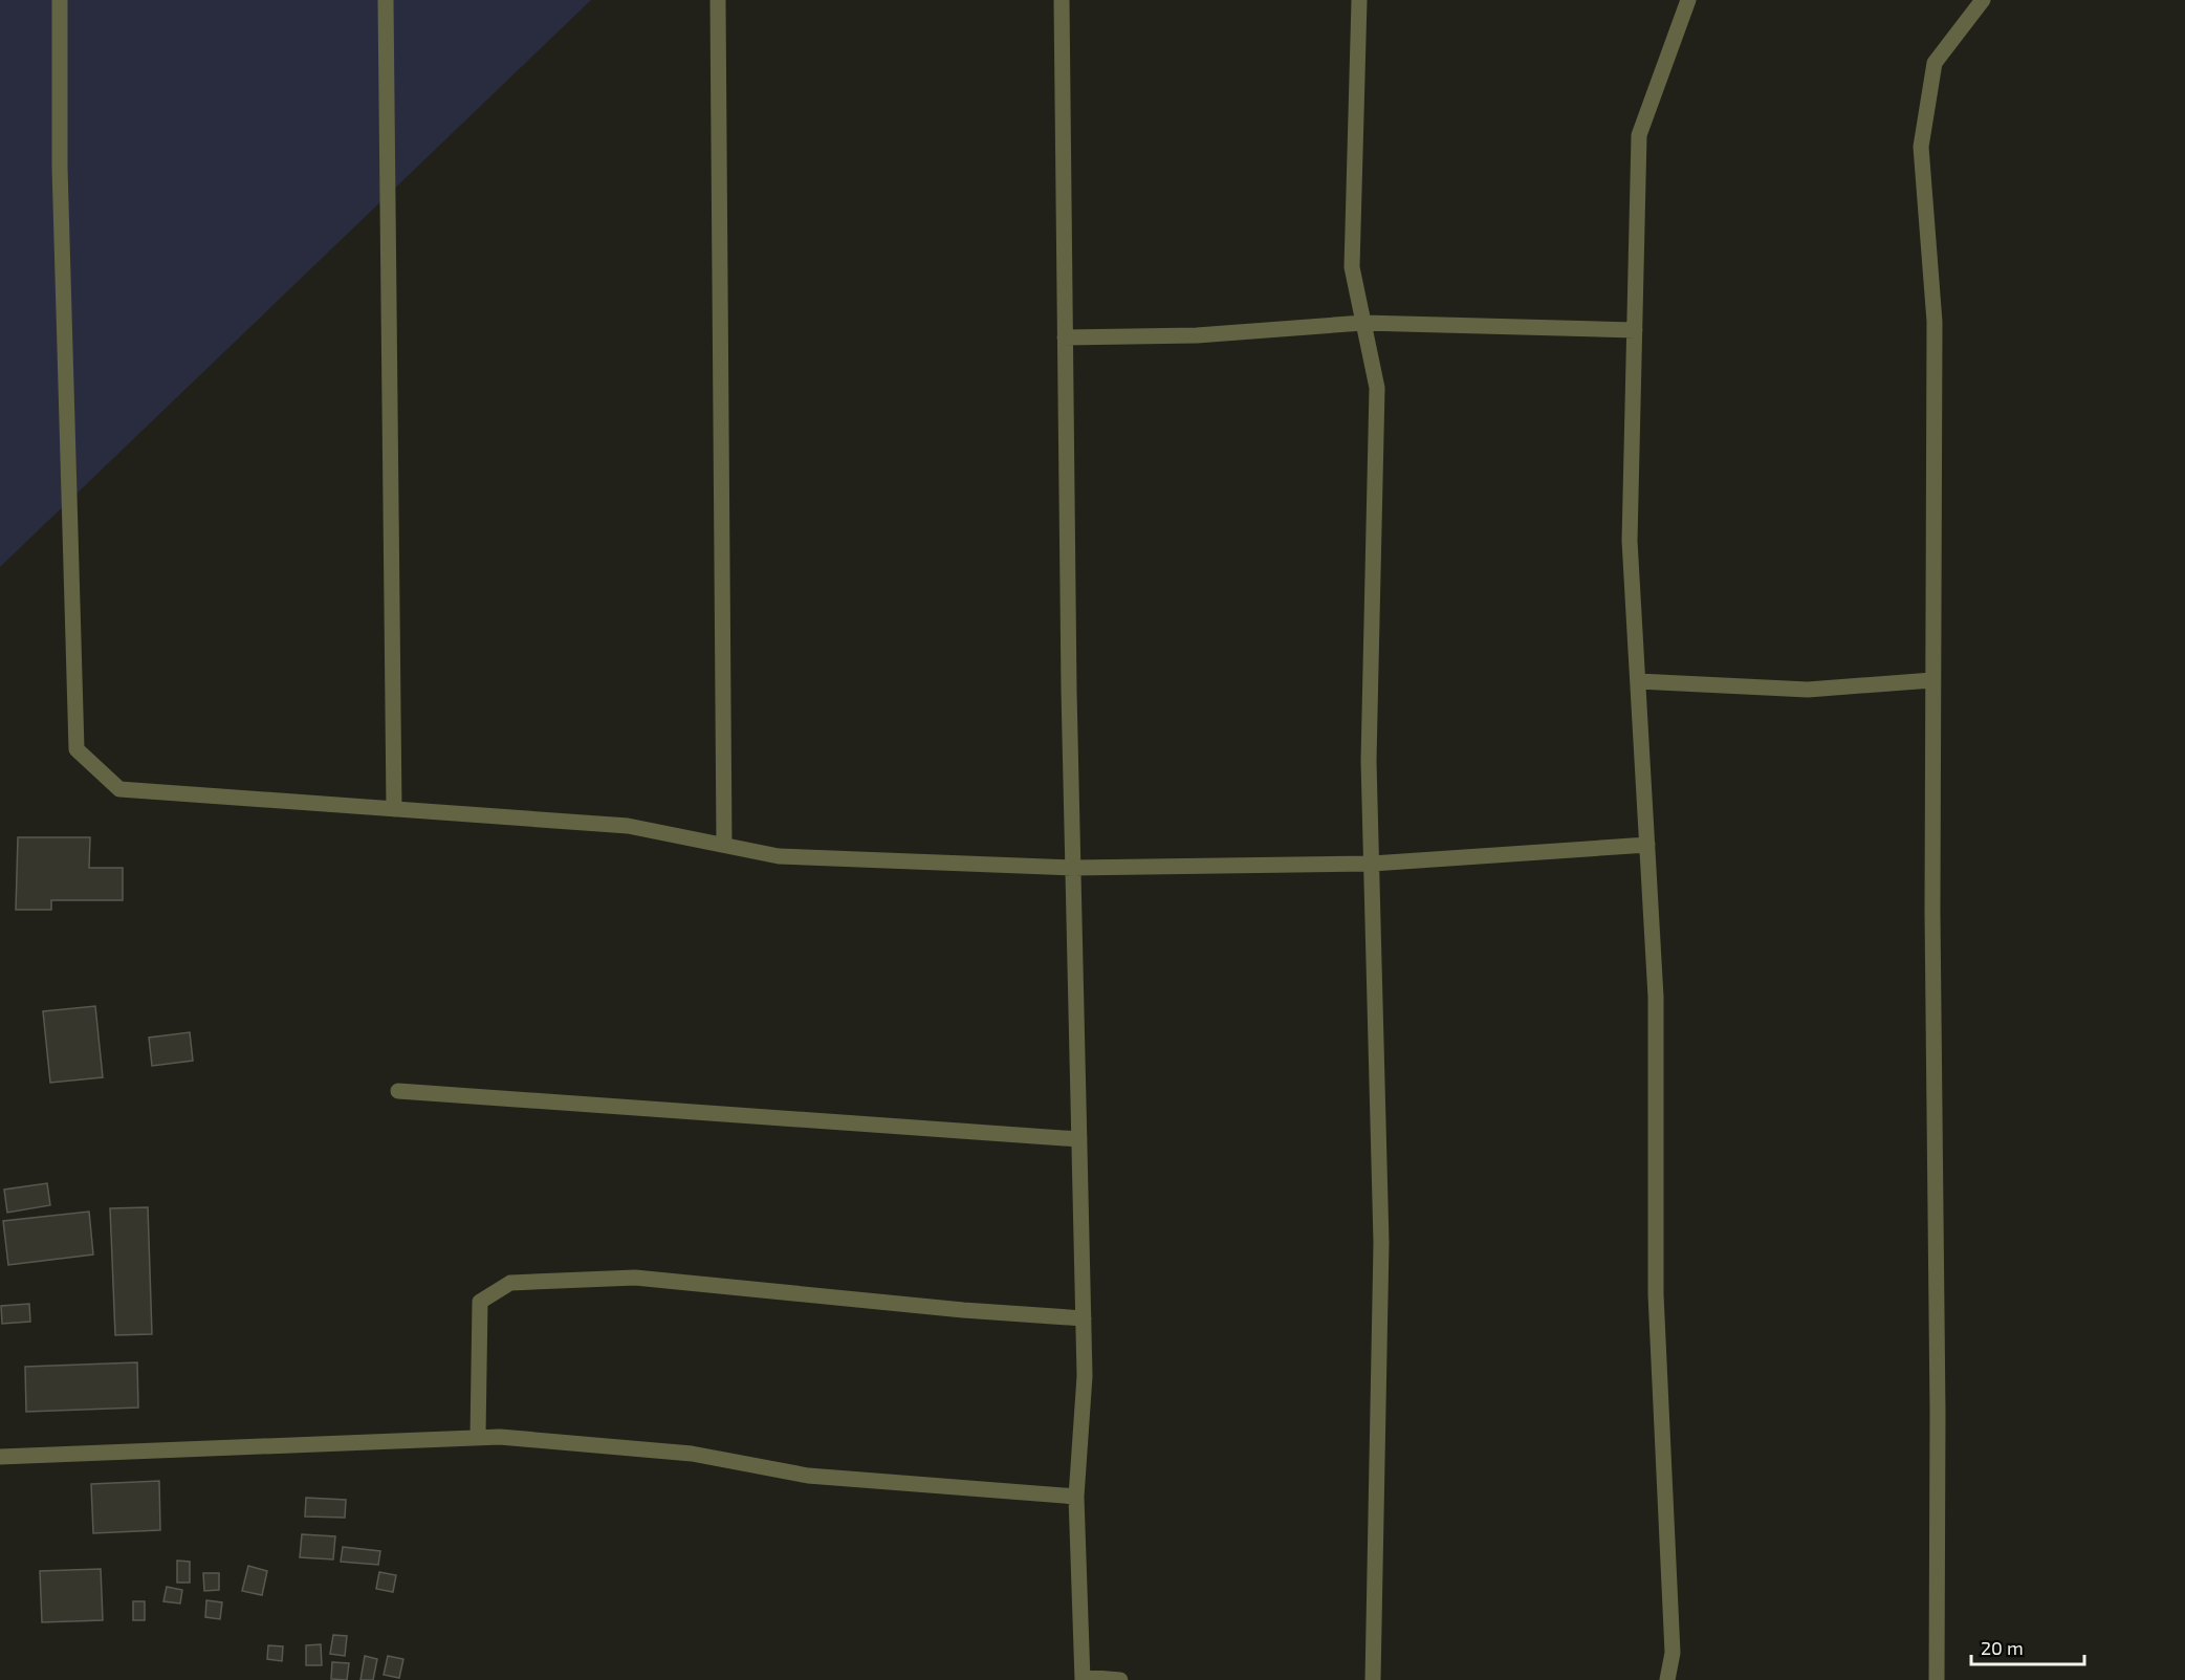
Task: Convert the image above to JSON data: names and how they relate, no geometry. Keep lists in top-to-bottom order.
{
  "scale_bar": "20 m"
}
